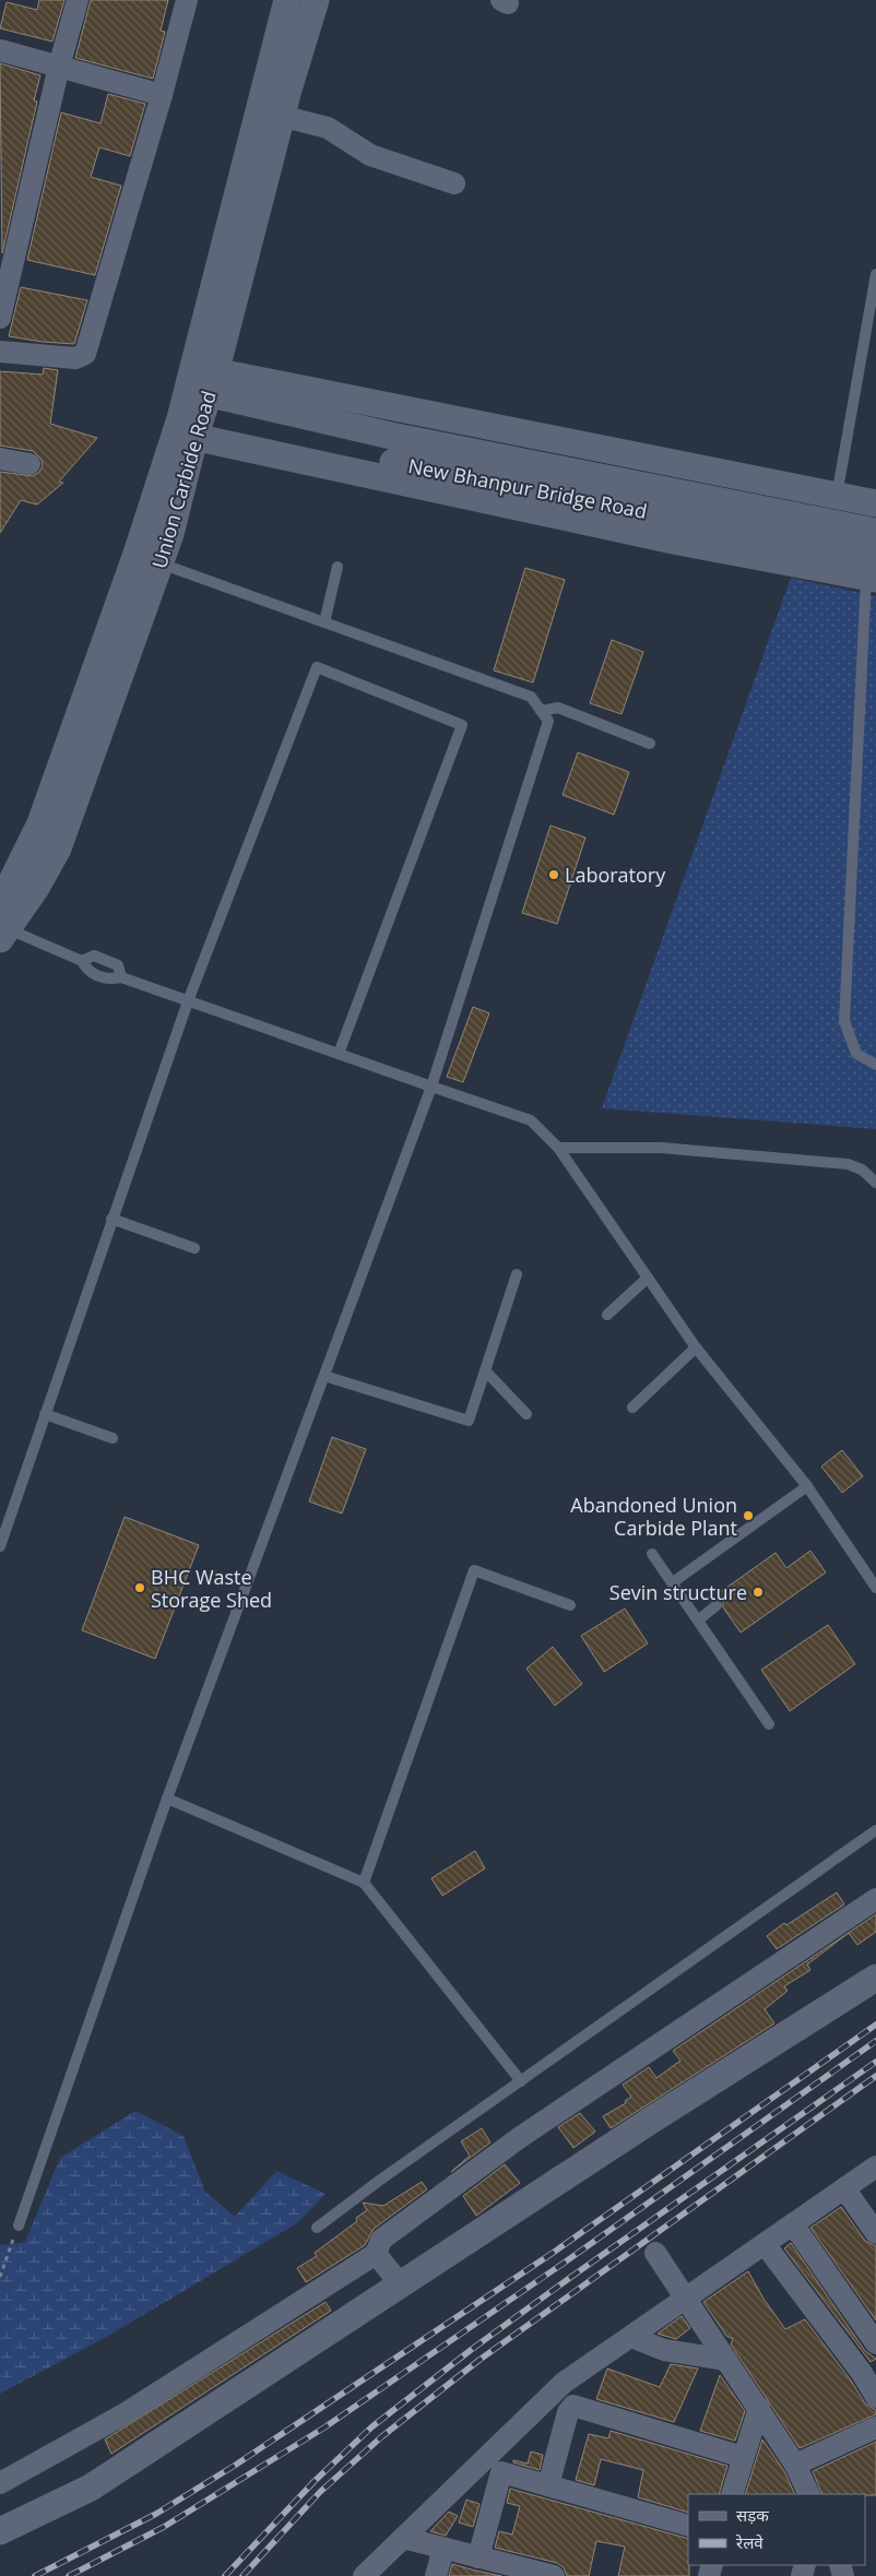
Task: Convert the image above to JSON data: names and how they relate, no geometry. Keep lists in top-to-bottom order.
{
  "streets": {
    "street": ["Union Carbide Road", "New Bhanpur Bridge Road"]
  },
  "crossings": [
    ["Union Carbide Road", "New Bhanpur Bridge Road"]
  ],
  "places": [
    "Laboratory",
    "Abandoned Union Carbide Plant",
    "BHC Waste Storage Shed",
    "Sevin structure"
  ],
  "legend": ["सड़क", "रेलवे"]
}
